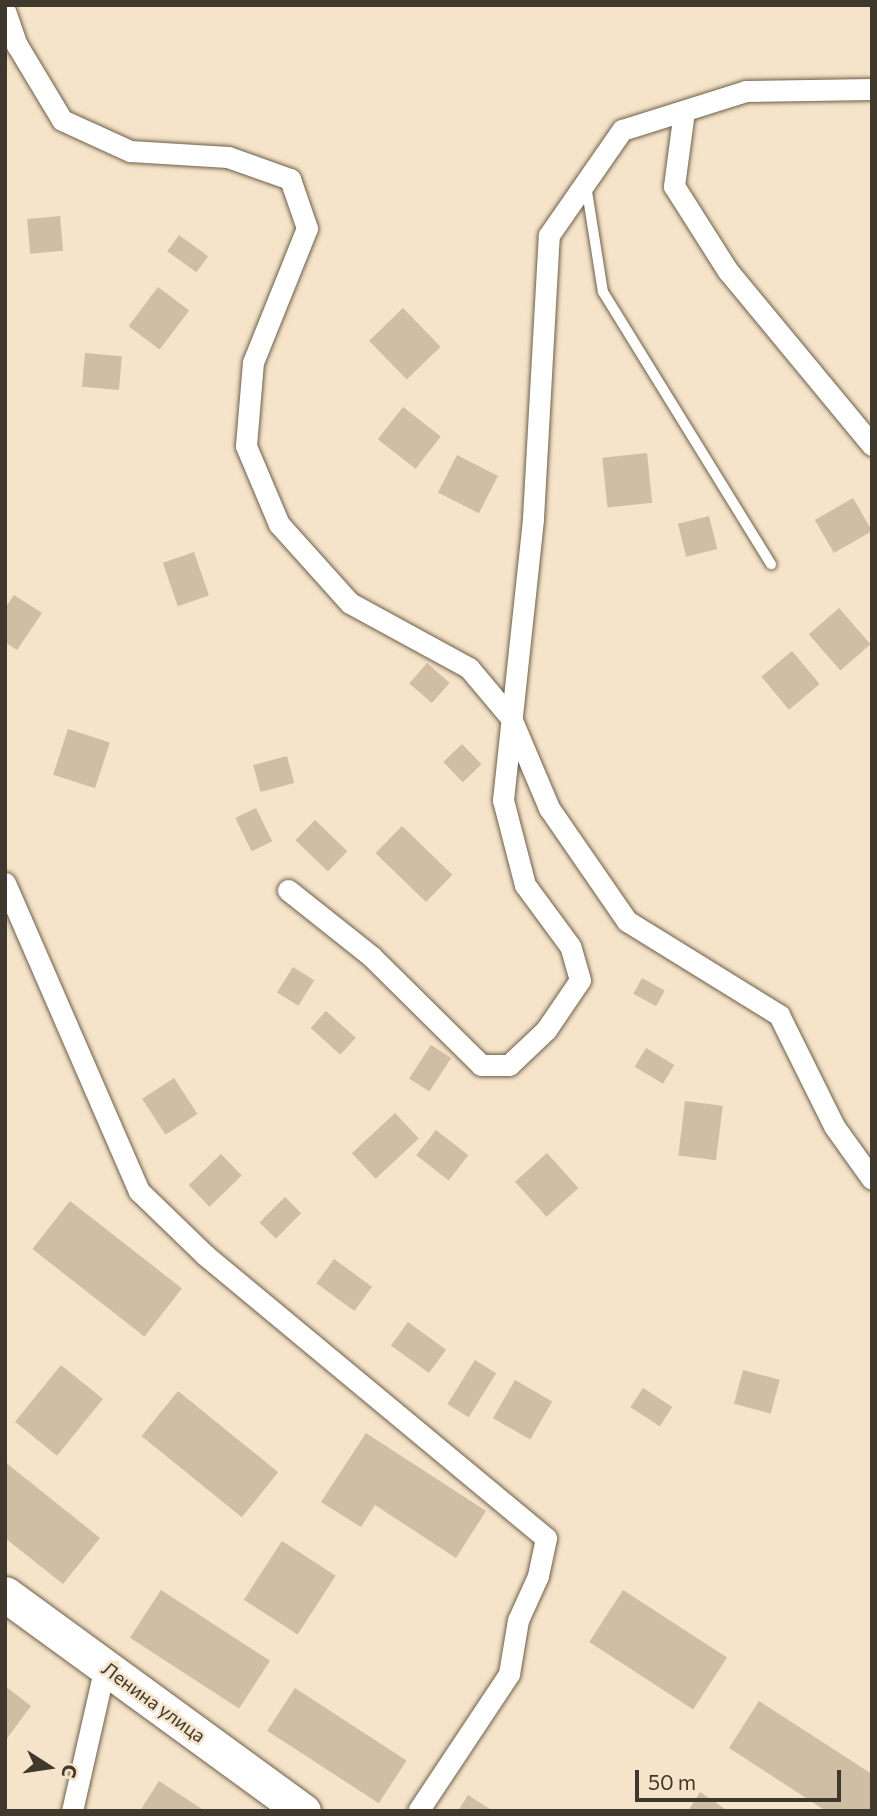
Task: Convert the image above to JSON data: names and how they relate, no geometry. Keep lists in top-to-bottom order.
{
  "streets": {
    "main road": ["Ленина улица"]
  },
  "scale_bar": "50 m",
  "north": "right"
}
